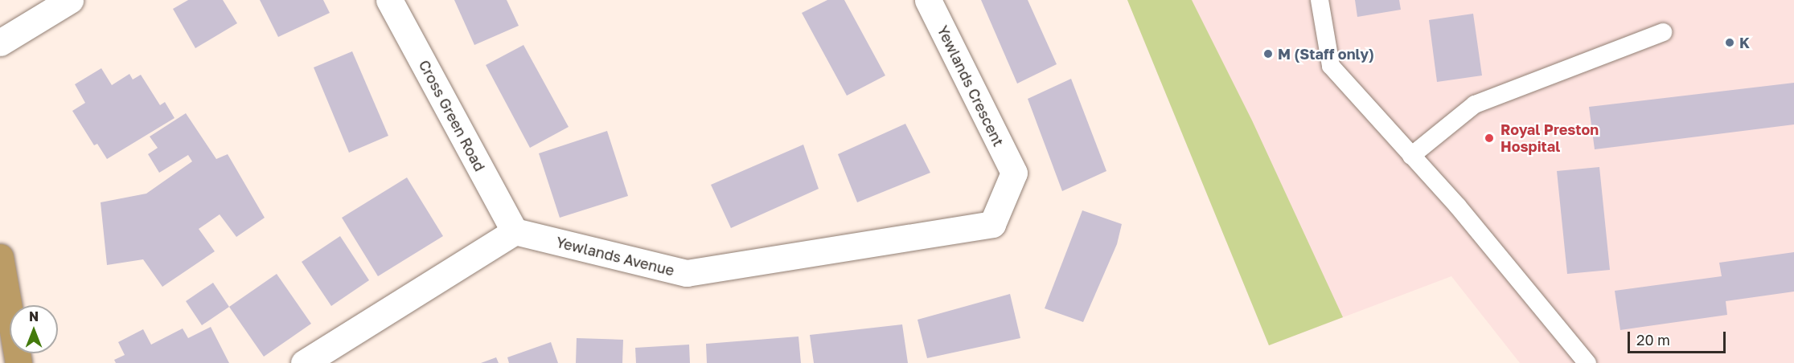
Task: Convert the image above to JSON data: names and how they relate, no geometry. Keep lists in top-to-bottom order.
{
  "streets": {
    "street": ["Yewlands Crescent", "Cross Green Road", "Yewlands Avenue"]
  },
  "crossings": [
    ["Yewlands Crescent", "Yewlands Avenue"],
    ["Cross Green Road", "Yewlands Avenue"]
  ],
  "places": ["K", "M (Staff only)", "Royal Preston Hospital"],
  "scale_bar": "20 m",
  "north": "top"
}
